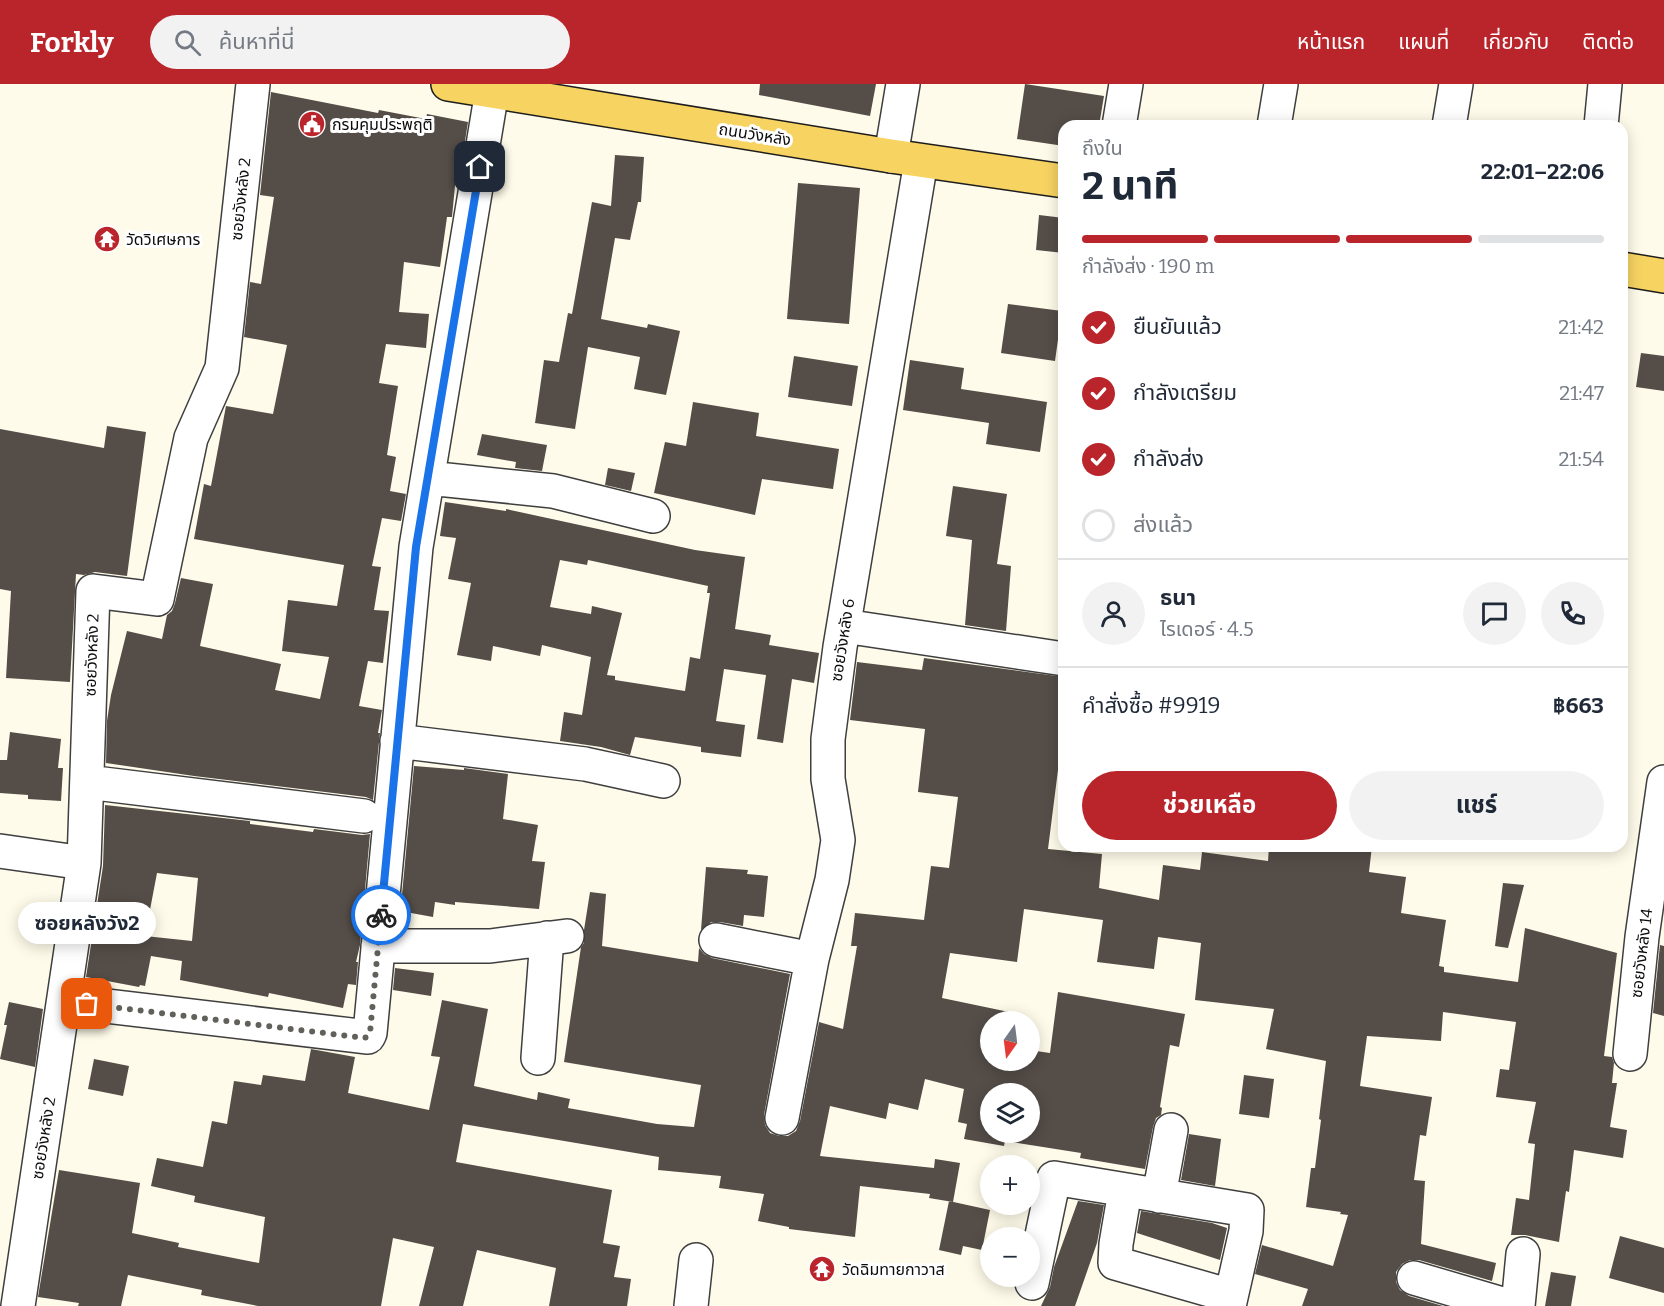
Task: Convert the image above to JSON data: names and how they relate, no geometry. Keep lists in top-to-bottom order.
{
  "streets": {
    "main road": ["ถนนวังหลัง"],
    "street": ["ซอยวังหลัง 2", "ซอยวังหลัง 6", "ซอยวังหลัง 14"]
  },
  "crossings": [
    ["ถนนวังหลัง", "ซอยวังหลัง 6"]
  ],
  "places": {
    "public building": ["กรมคุมประพฤติ"],
    "temple": ["วัดวิเศษการ", "วัดฉิมทายกาวาส"],
    "other": ["ซอยหลังวัง2"]
  },
  "north": "bottom",
  "page": {
    "header": "Forkly",
    "search": "ค้นหาที่นี่",
    "nav": [
      "หน้าแรก",
      "แผนที่",
      "เกี่ยวกับ",
      "ติดต่อ"
    ],
    "heading": ["2 นาที", "ถึงใน", "22:01–22:06"],
    "panel": [
      "ธนา",
      "ไรเดอร์ · 4.5",
      "คำสั่งซื้อ #9919",
      "฿663"
    ],
    "bar": "กำลังส่ง · 190 m",
    "list": [
      ["ยืนยันแล้ว", "21:42"],
      ["กำลังเตรียม", "21:47"],
      ["กำลังส่ง", "21:54"],
      "ส่งแล้ว"
    ],
    "buttons": ["ช่วยเหลือ", "แชร์"],
    "bubble": "ซอยหลังวัง2",
    "map_buttons": ["+", "−"]
  }
}
